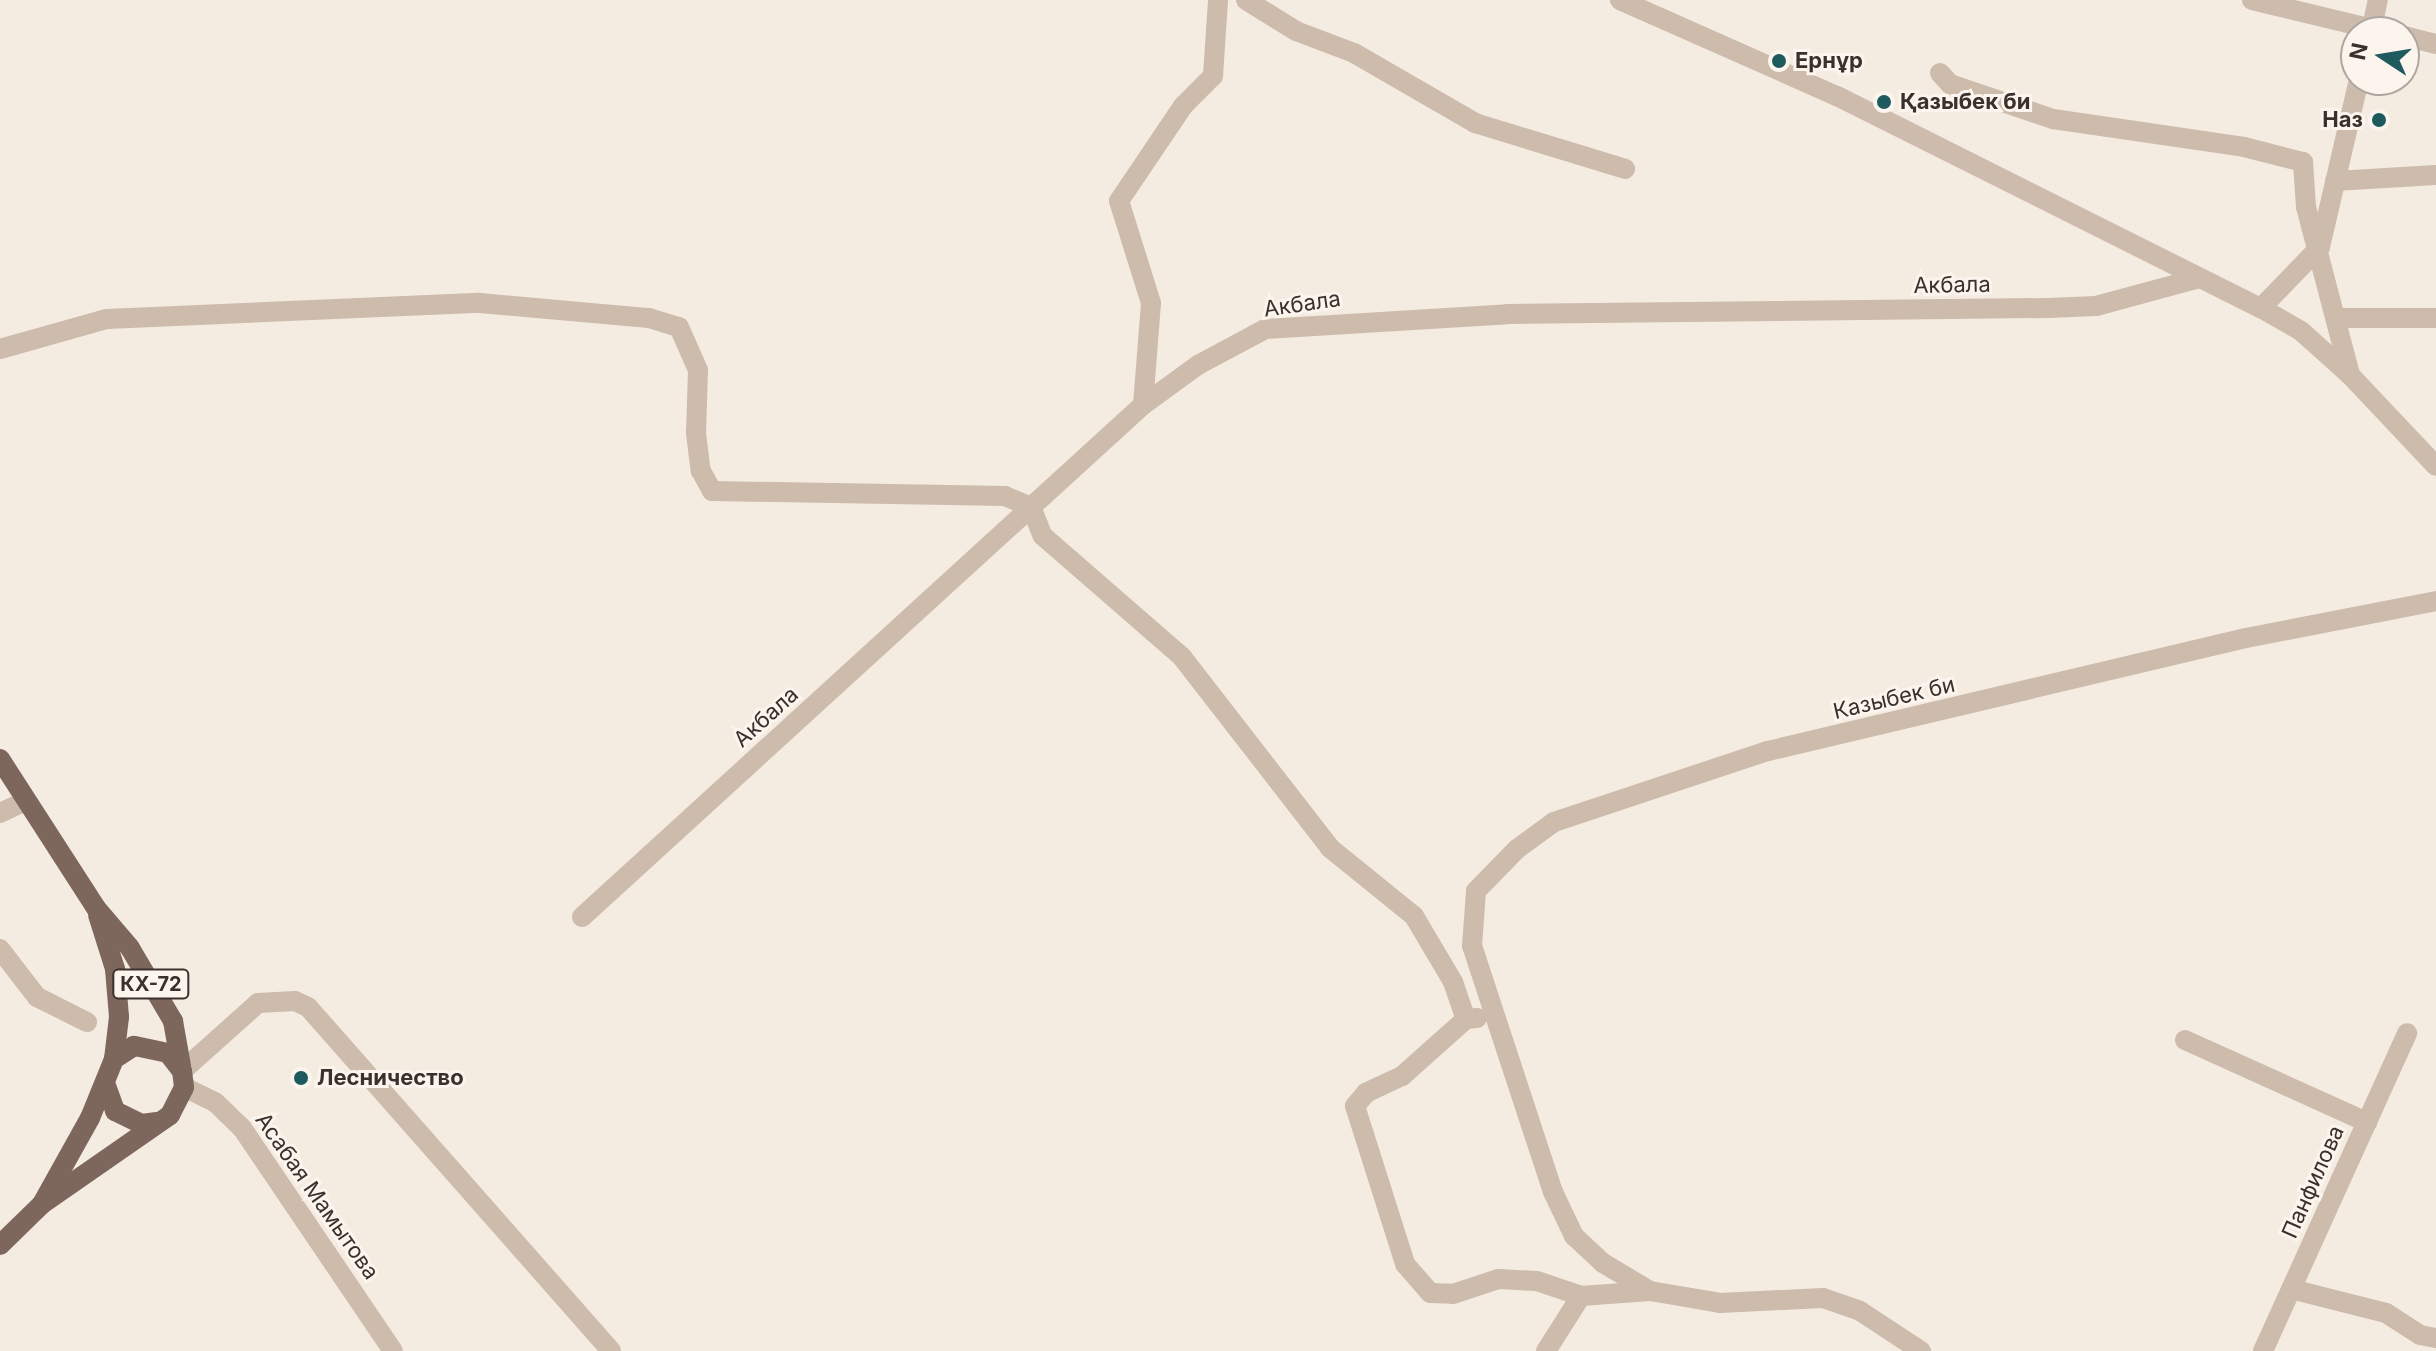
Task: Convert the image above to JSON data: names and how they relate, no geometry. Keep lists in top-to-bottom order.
{
  "streets": {
    "main road": ["КХ-72"],
    "street": [
      "Акбала",
      "Казыбек би",
      "Панфилова",
      "Асабая Мамытова"
    ]
  },
  "crossings": [
    ["КХ-72", "Асабая Мамытова"]
  ],
  "places": [
    "Ернұр",
    "Қазыбек би",
    "Наз",
    "Лесничество"
  ],
  "north": "left"
}
